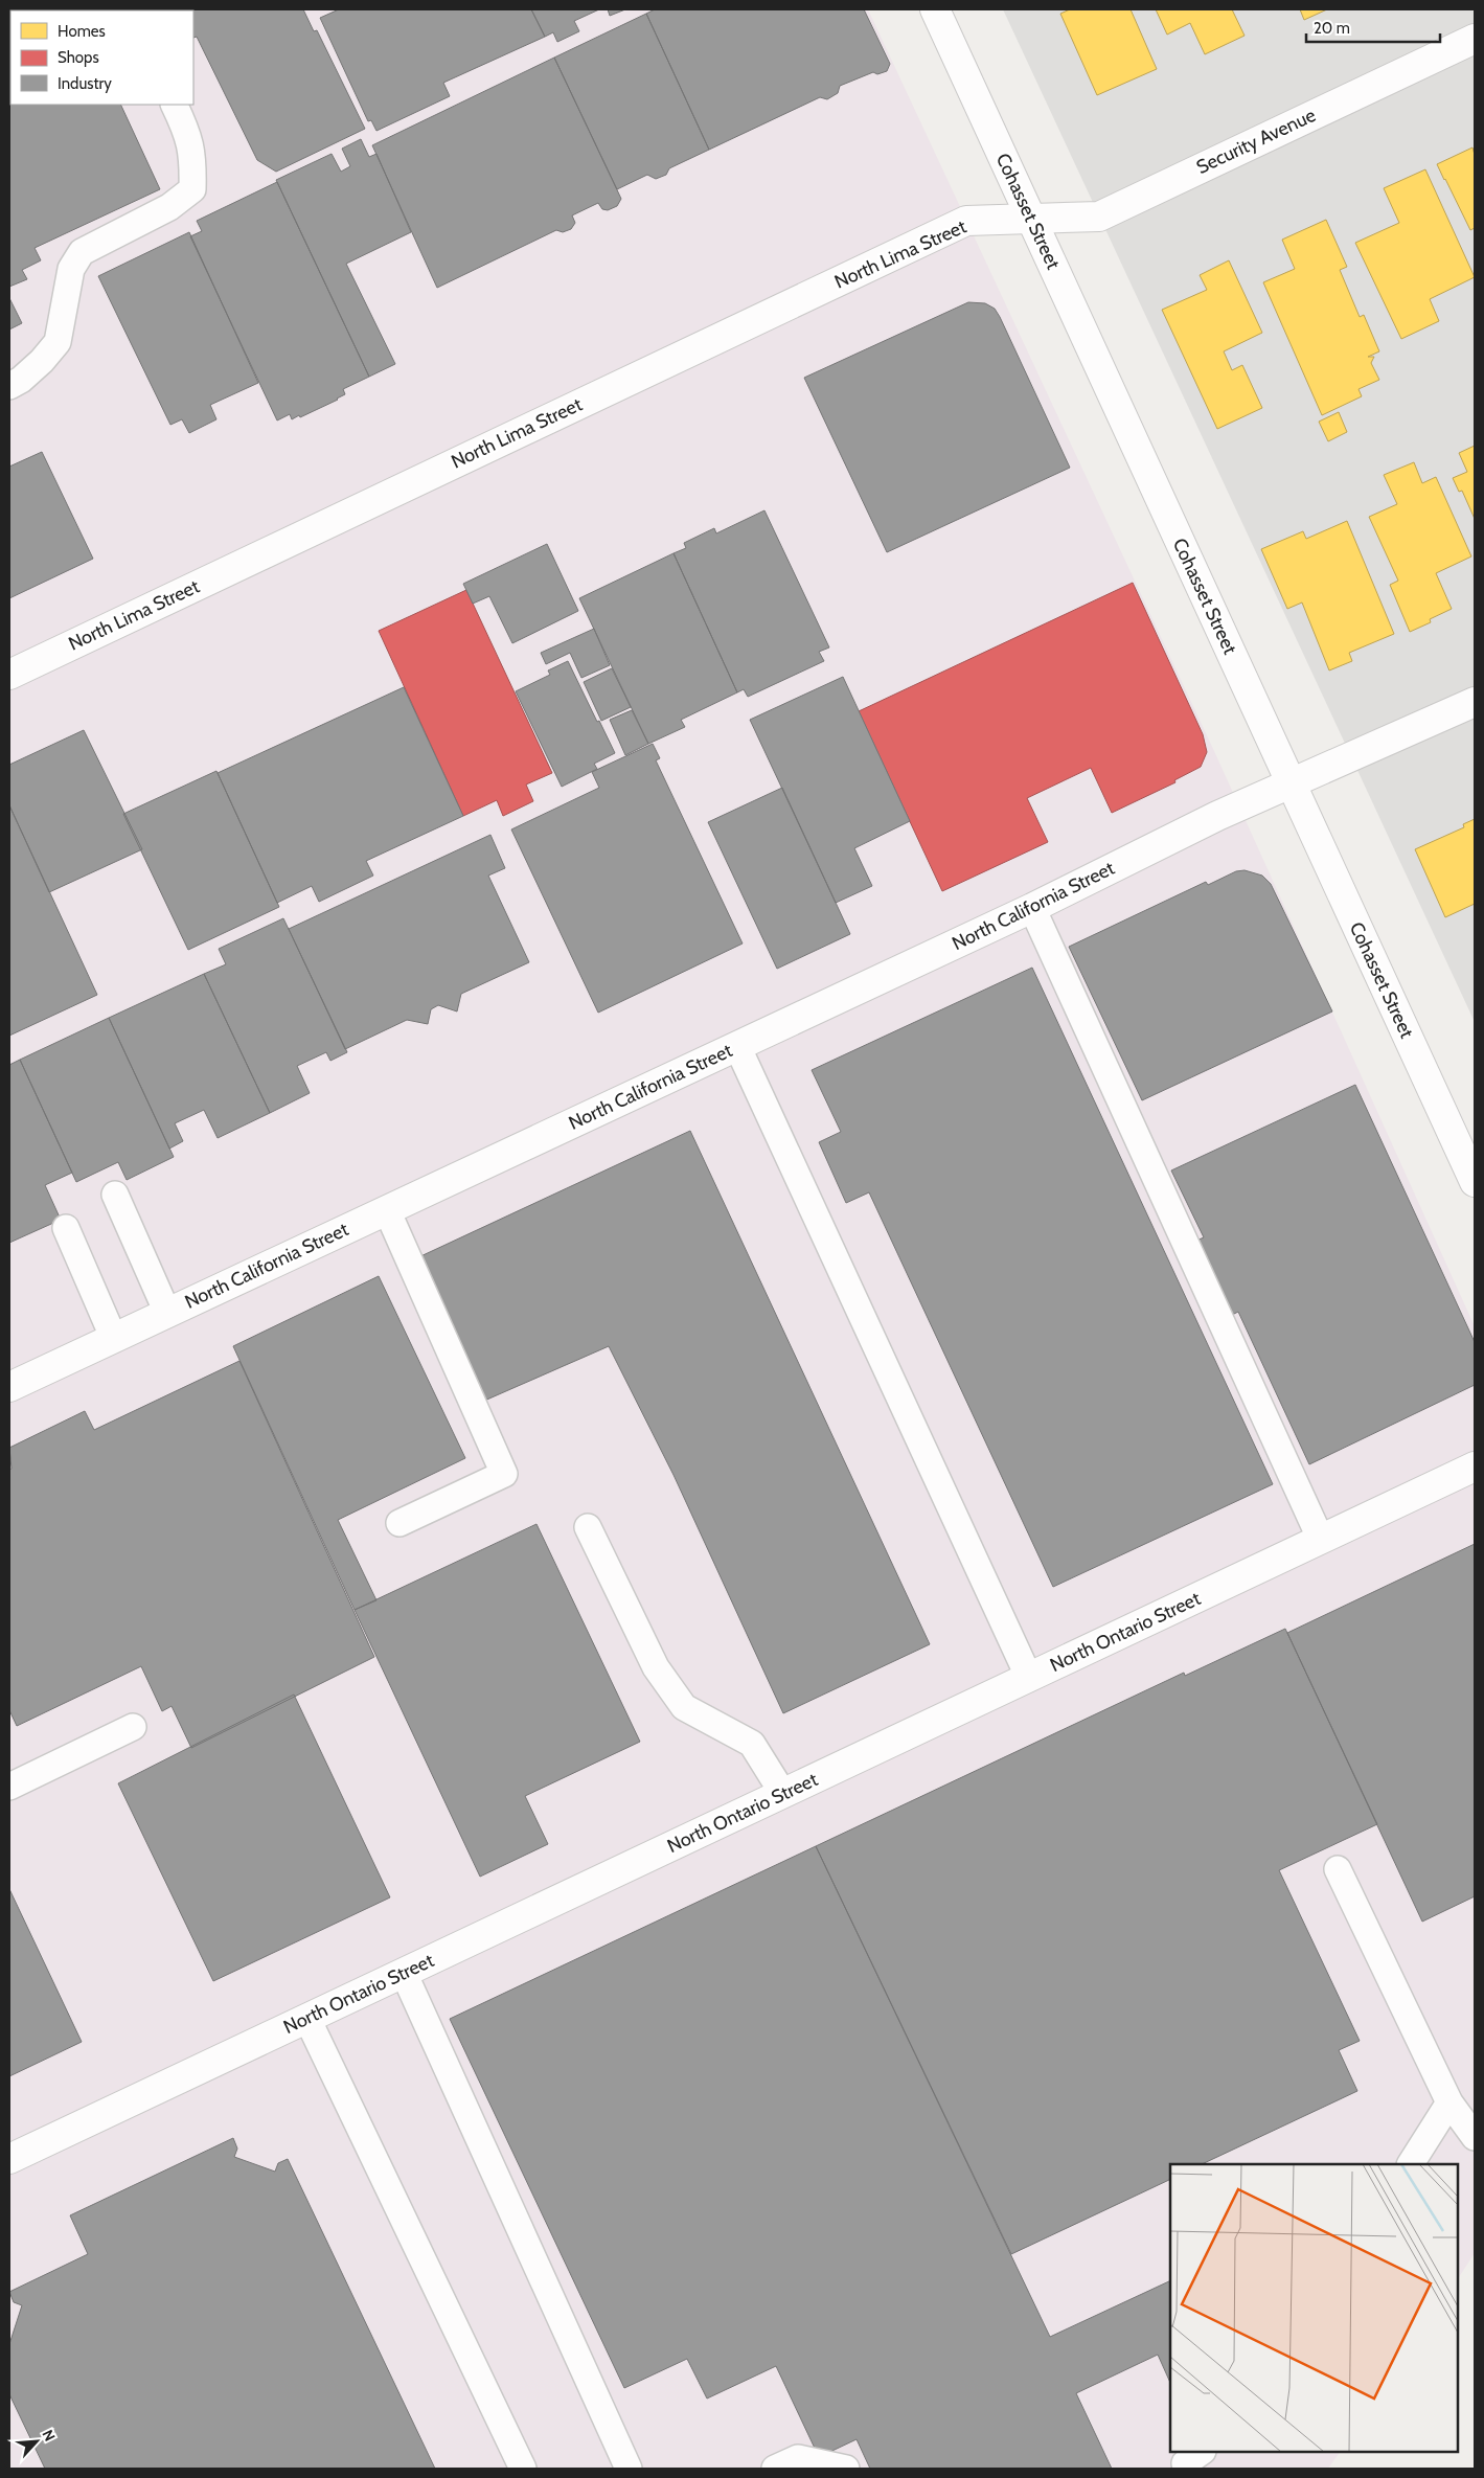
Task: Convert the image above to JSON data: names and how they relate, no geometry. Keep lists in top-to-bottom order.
{
  "streets": {
    "street": [
      "Security Avenue",
      "Cohasset Street",
      "North Lima Street",
      "North California Street",
      "North Ontario Street"
    ]
  },
  "crossings": [
    ["Security Avenue", "Cohasset Street"],
    ["Security Avenue", "North Lima Street"],
    ["Cohasset Street", "North Lima Street"],
    ["Cohasset Street", "North California Street"]
  ],
  "legend": ["Homes", "Shops", "Industry"],
  "scale_bar": "20 m",
  "north": "top right"
}
